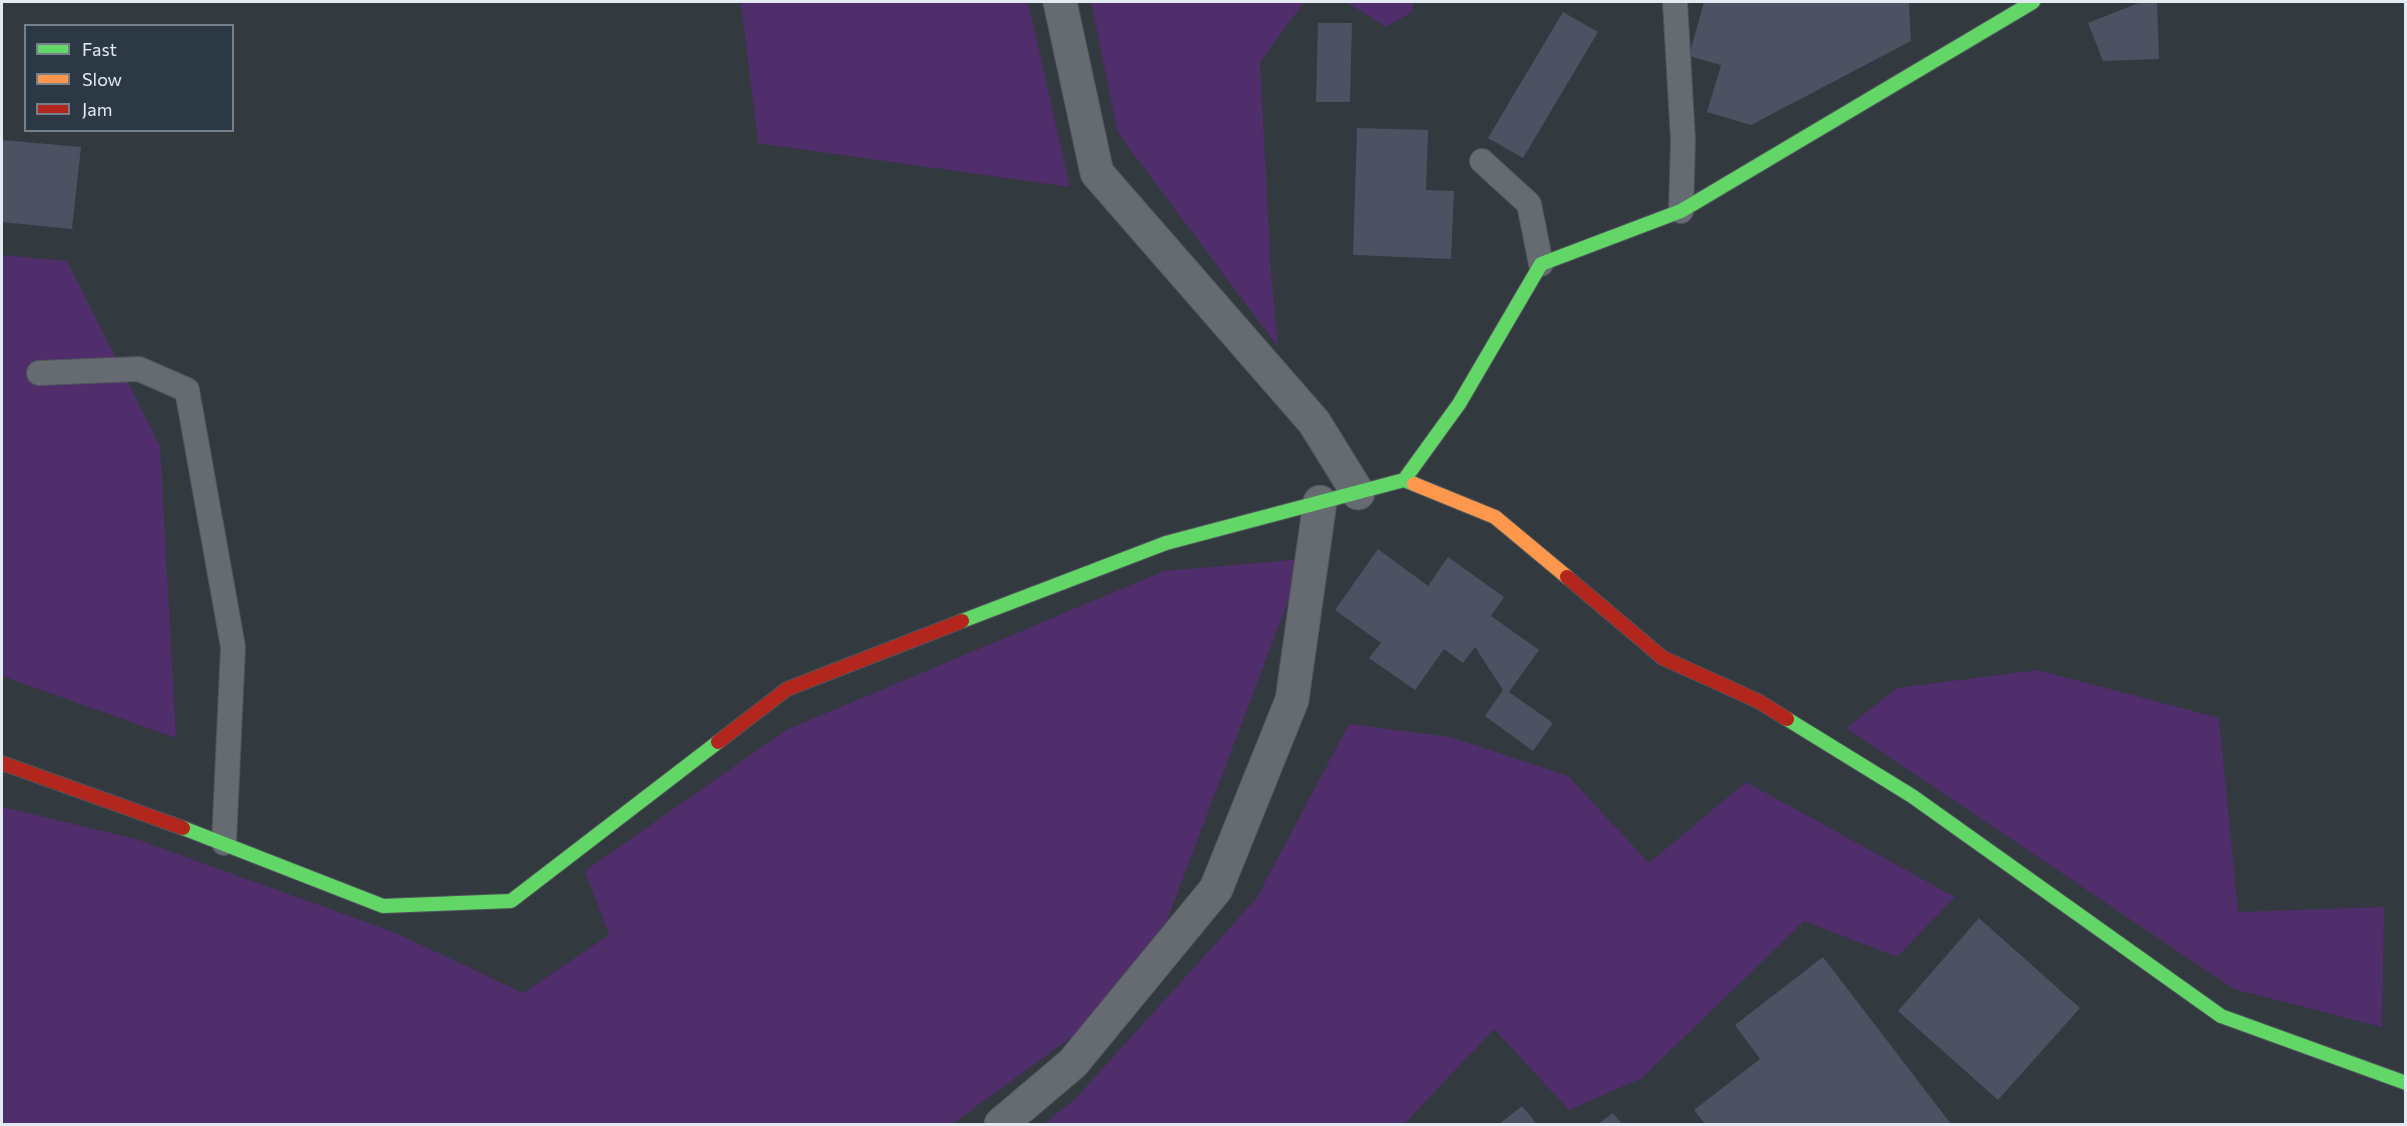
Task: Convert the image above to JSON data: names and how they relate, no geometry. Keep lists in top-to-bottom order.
{
  "legend": ["Fast", "Slow", "Jam"]
}
